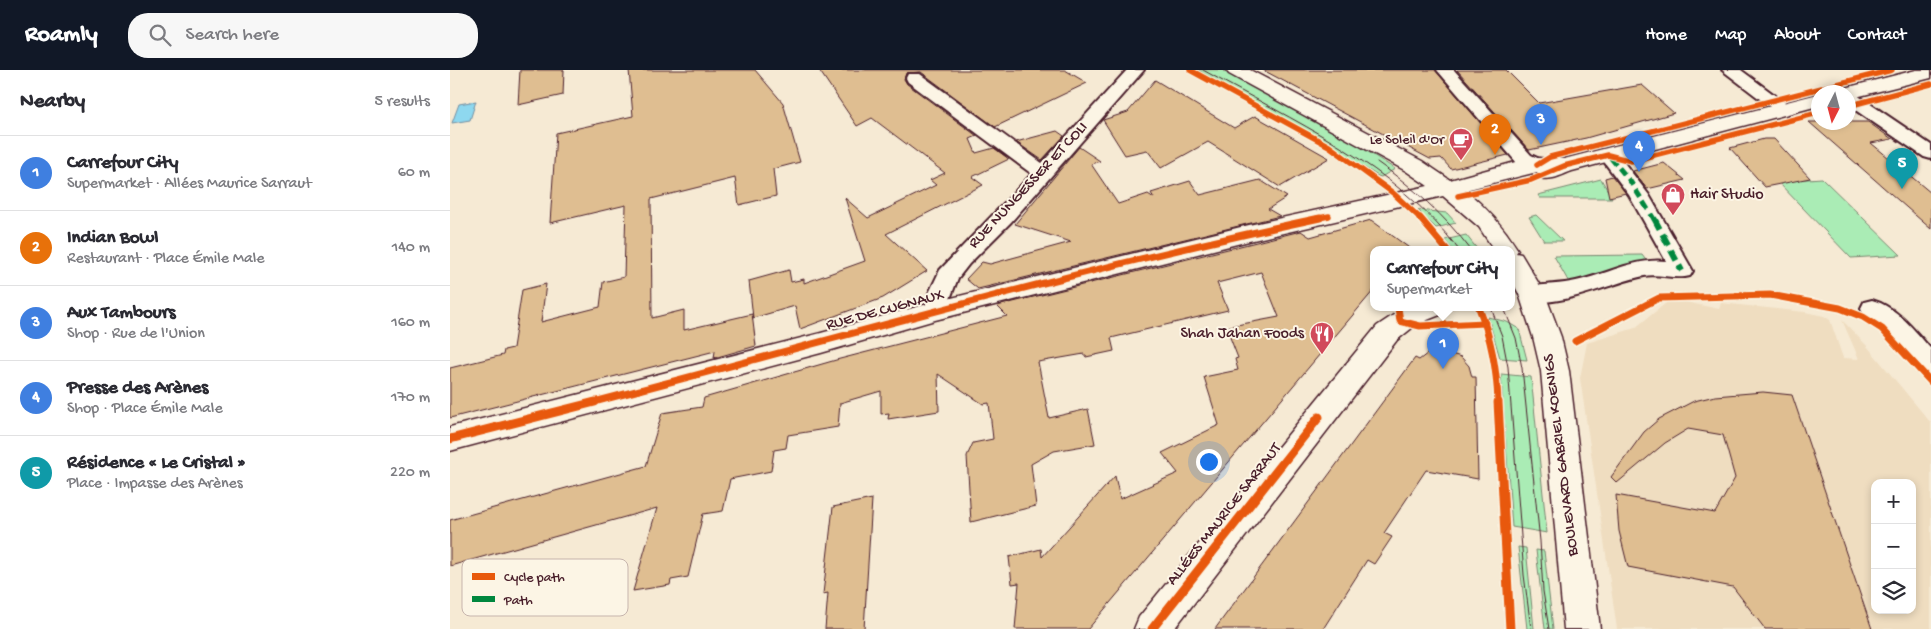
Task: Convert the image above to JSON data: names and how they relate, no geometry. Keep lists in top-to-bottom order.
{
  "streets": {
    "main road": ["RUE DE CUGNAUX", "BOULEVARD GABRIEL KOENIGS", "ALLÉES MAURICE SARRAUT"],
    "street": ["RUE NUNGESSER ET COLI"]
  },
  "crossings": [
    ["RUE NUNGESSER ET COLI", "RUE DE CUGNAUX"]
  ],
  "places": {
    "cafe": ["Le Soleil d'Or"],
    "shop": ["Hair Studio"],
    "restaurant": ["Shah Jahan Foods"]
  },
  "legend": ["Cycle path", "Path"],
  "north": "bottom",
  "page": {
    "header": "Roamly",
    "search": "Search here",
    "nav": [
      "Home",
      "Map",
      "About",
      "Contact"
    ],
    "heading": ["Nearby", "5 results"],
    "pins": [
      "3",
      "2",
      "4",
      "5",
      "1"
    ],
    "list": [
      {
        "mark": "1",
        "name": "Carrefour City",
        "note": "Supermarket · Allées Maurice Sarraut",
        "value": "60 m"
      },
      {
        "mark": "2",
        "name": "Indian Bowl",
        "note": "Restaurant · Place Émile Male",
        "value": "140 m"
      },
      {
        "mark": "3",
        "name": "Aux Tambours",
        "note": "Shop · Rue de l'Union",
        "value": "160 m"
      },
      {
        "mark": "4",
        "name": "Presse des Arènes",
        "note": "Shop · Place Émile Male",
        "value": "170 m"
      },
      {
        "mark": "5",
        "name": "Résidence « Le Cristal »",
        "note": "Place · Impasse des Arènes",
        "value": "220 m"
      }
    ],
    "popup": ["Carrefour City", "Supermarket"],
    "map_buttons": ["+", "−"]
  }
}
